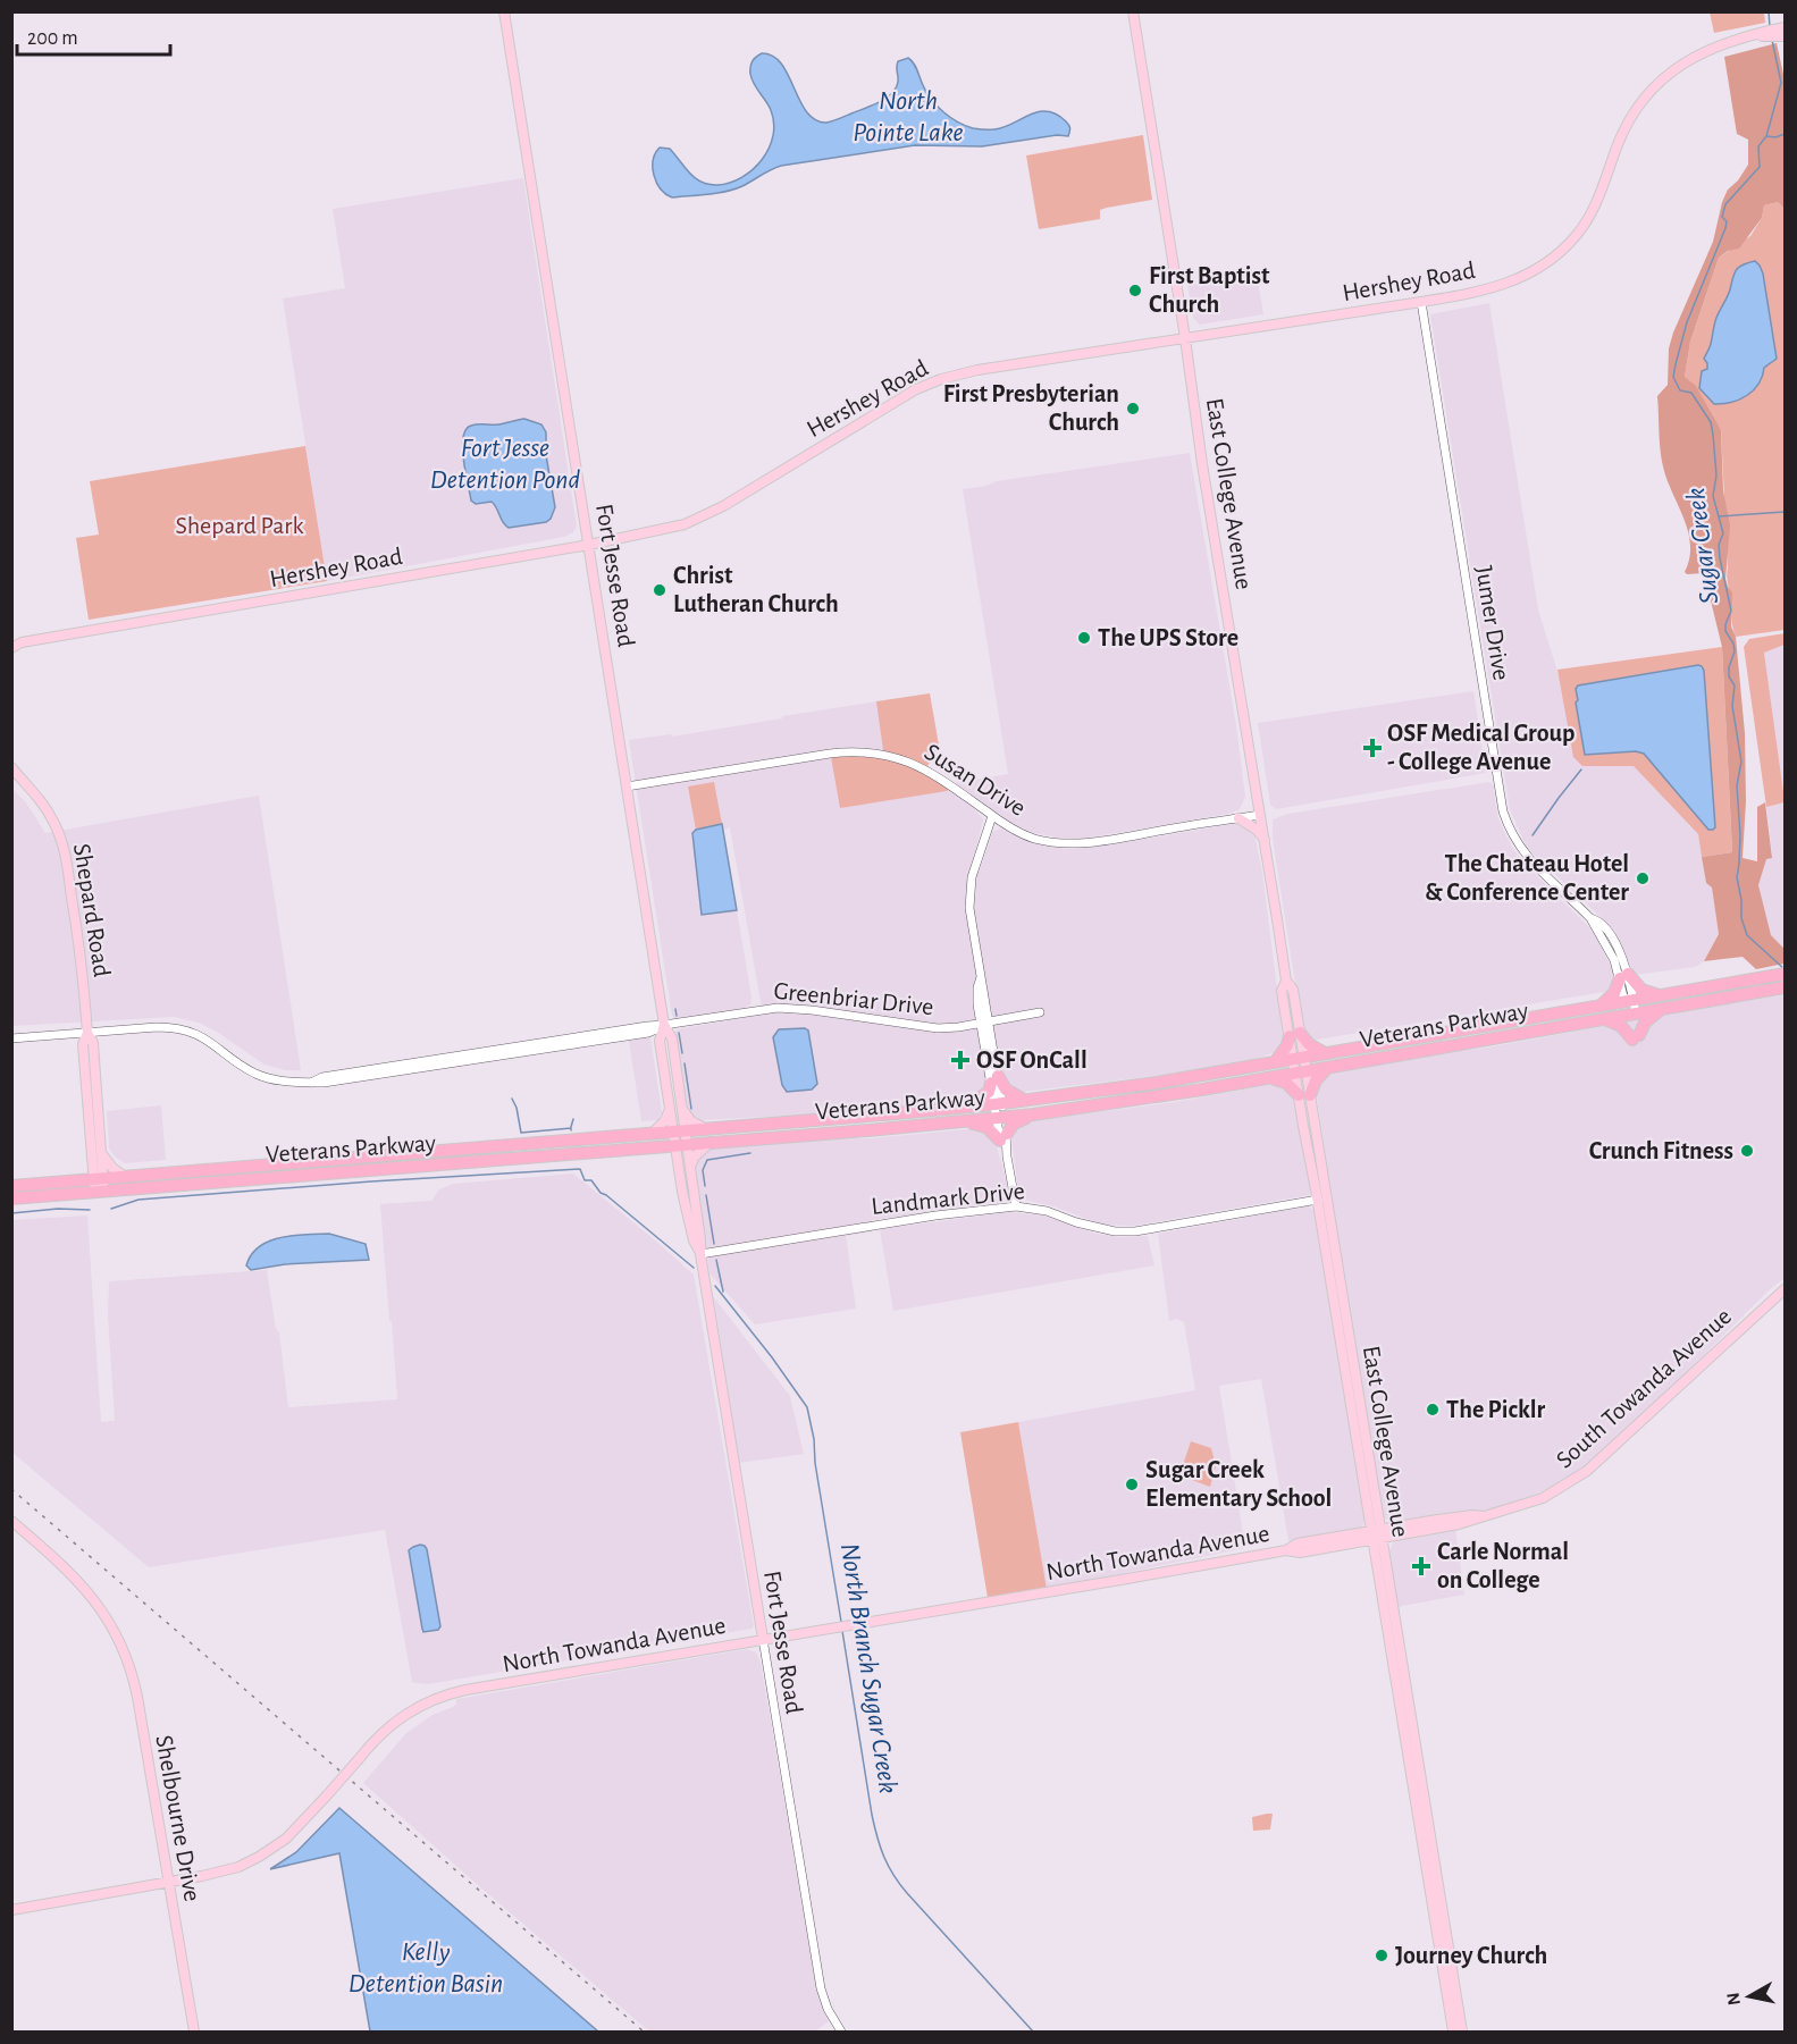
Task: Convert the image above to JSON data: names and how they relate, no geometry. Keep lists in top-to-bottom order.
{
  "streets": {
    "highway": ["Veterans Parkway"],
    "main road": [
      "Hershey Road",
      "East College Avenue",
      "Fort Jesse Road",
      "Shepard Road",
      "South Towanda Avenue",
      "North Towanda Avenue",
      "Shelbourne Drive"
    ],
    "street": [
      "Jumer Drive",
      "Susan Drive",
      "Greenbriar Drive",
      "Landmark Drive"
    ]
  },
  "crossings": [
    ["Hershey Road", "East College Avenue"],
    ["Hershey Road", "Fort Jesse Road"],
    ["Hershey Road", "Jumer Drive"],
    ["East College Avenue", "Susan Drive"],
    ["East College Avenue", "Veterans Parkway"],
    ["East College Avenue", "Landmark Drive"],
    ["East College Avenue", "South Towanda Avenue"],
    ["East College Avenue", "North Towanda Avenue"],
    ["Fort Jesse Road", "Susan Drive"],
    ["Fort Jesse Road", "Greenbriar Drive"],
    ["Fort Jesse Road", "Veterans Parkway"],
    ["Fort Jesse Road", "Landmark Drive"],
    ["Fort Jesse Road", "North Towanda Avenue"],
    ["Jumer Drive", "Veterans Parkway"],
    ["Shepard Road", "Greenbriar Drive"],
    ["Shepard Road", "Veterans Parkway"],
    ["South Towanda Avenue", "North Towanda Avenue"],
    ["North Towanda Avenue", "Shelbourne Drive"]
  ],
  "water": [
    "North Pointe Lake",
    "Fort Jesse Detention Pond",
    "Sugar Creek",
    "North Branch Sugar Creek",
    "Kelly Detention Basin"
  ],
  "parks": ["Shepard Park"],
  "places": {
    "other": [
      "First Baptist Church",
      "First Presbyterian Church",
      "Christ Lutheran Church",
      "The UPS Store",
      "The Chateau Hotel & Conference Center",
      "Crunch Fitness",
      "The Picklr",
      "Sugar Creek Elementary School",
      "Journey Church"
    ],
    "health": ["OSF Medical Group - College Avenue", "OSF OnCall", "Carle Normal on College"]
  },
  "scale_bar": "200 m",
  "north": "left"
}
